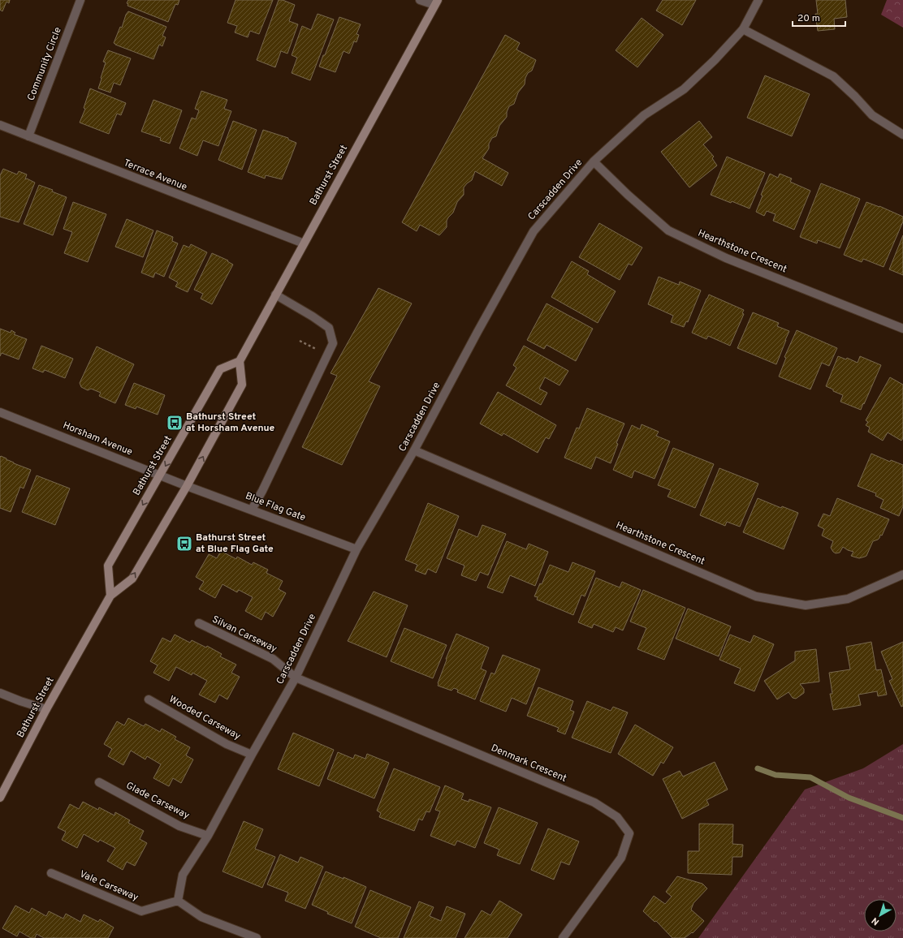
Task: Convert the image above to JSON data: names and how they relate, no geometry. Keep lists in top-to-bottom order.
{
  "streets": {
    "main road": ["Bathurst Street"],
    "street": [
      "Community Circle",
      "Terrace Avenue",
      "Carscadden Drive",
      "Hearthstone Crescent",
      "Horsham Avenue",
      "Blue Flag Gate",
      "Silvan Carseway",
      "Wooded Carseway",
      "Denmark Crescent",
      "Glade Carseway",
      "Vale Carseway"
    ]
  },
  "crossings": [
    ["Community Circle", "Terrace Avenue"],
    ["Terrace Avenue", "Bathurst Street"],
    ["Bathurst Street", "Horsham Avenue"],
    ["Bathurst Street", "Blue Flag Gate"],
    ["Carscadden Drive", "Hearthstone Crescent"],
    ["Carscadden Drive", "Blue Flag Gate"],
    ["Carscadden Drive", "Silvan Carseway"],
    ["Carscadden Drive", "Wooded Carseway"],
    ["Carscadden Drive", "Denmark Crescent"],
    ["Carscadden Drive", "Glade Carseway"],
    ["Carscadden Drive", "Vale Carseway"],
    ["Horsham Avenue", "Blue Flag Gate"],
    ["Silvan Carseway", "Denmark Crescent"]
  ],
  "places": {
    "bus stop": ["Bathurst Street at Horsham Avenue", "Bathurst Street at Blue Flag Gate"]
  },
  "scale_bar": "20 m",
  "north": "bottom left"
}
